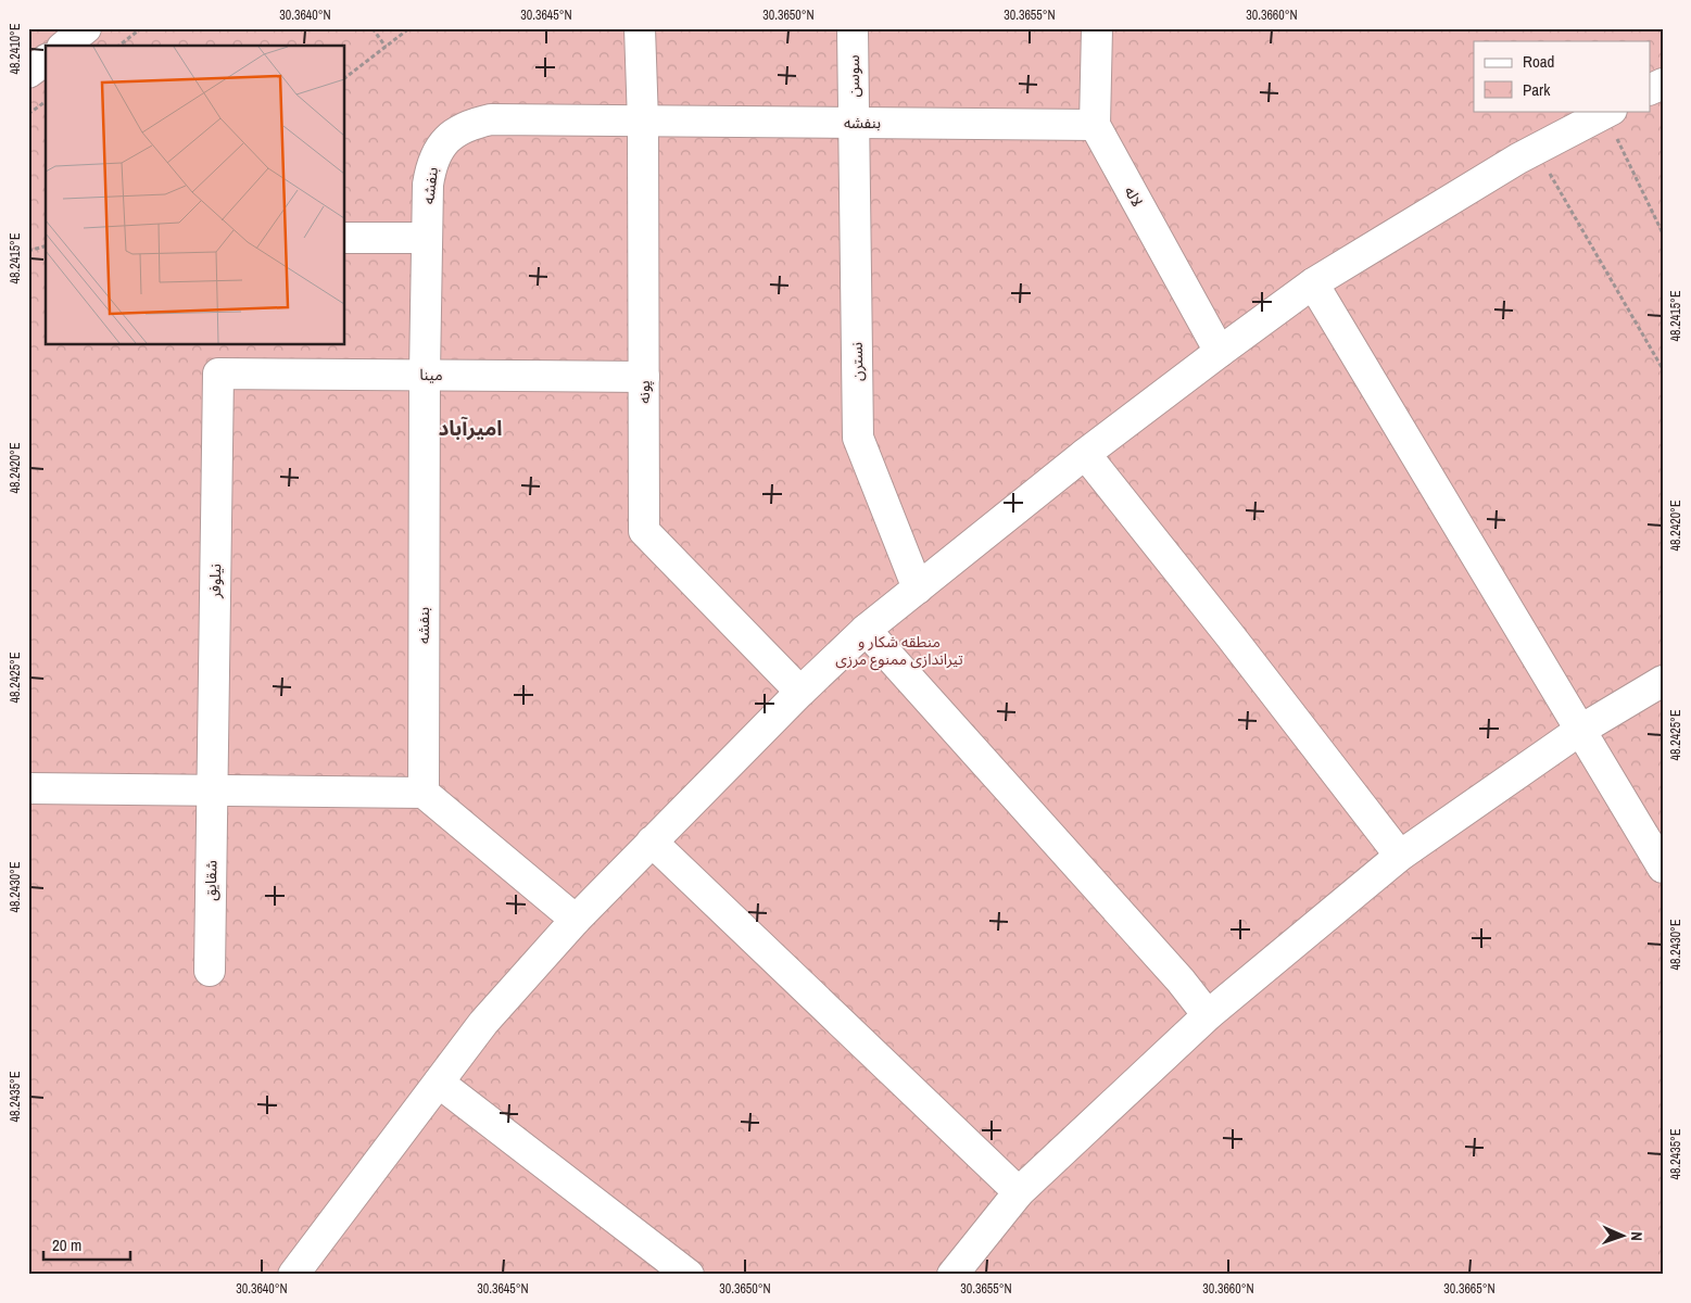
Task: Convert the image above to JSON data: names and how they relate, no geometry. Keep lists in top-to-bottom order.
{
  "streets": {
    "street": [
      "سوسن",
      "بنفشه",
      "لاله",
      "نسترن",
      "مینا",
      "پونه",
      "نیلوفر",
      "شقایق"
    ]
  },
  "crossings": [
    ["سوسن", "بنفشه"],
    ["سوسن", "نسترن"],
    ["بنفشه", "لاله"],
    ["بنفشه", "نسترن"],
    ["بنفشه", "مینا"],
    ["بنفشه", "پونه"],
    ["مینا", "پونه"],
    ["مینا", "نیلوفر"],
    ["نیلوفر", "شقایق"]
  ],
  "districts": ["امیرآباد"],
  "parks": ["منطقه شکار و تیراندازی ممنوع مرزی"],
  "legend": ["Road", "Park"],
  "scale_bar": "20 m",
  "north": "right",
  "coordinates": [
    "30.3640°N",
    "30.3645°N",
    "30.3650°N",
    "30.3655°N",
    "30.3660°N",
    "48.2410°E",
    "48.2415°E",
    "48.2420°E",
    "48.2425°E",
    "48.2430°E",
    "48.2435°E",
    "30.3665°N"
  ]
}
